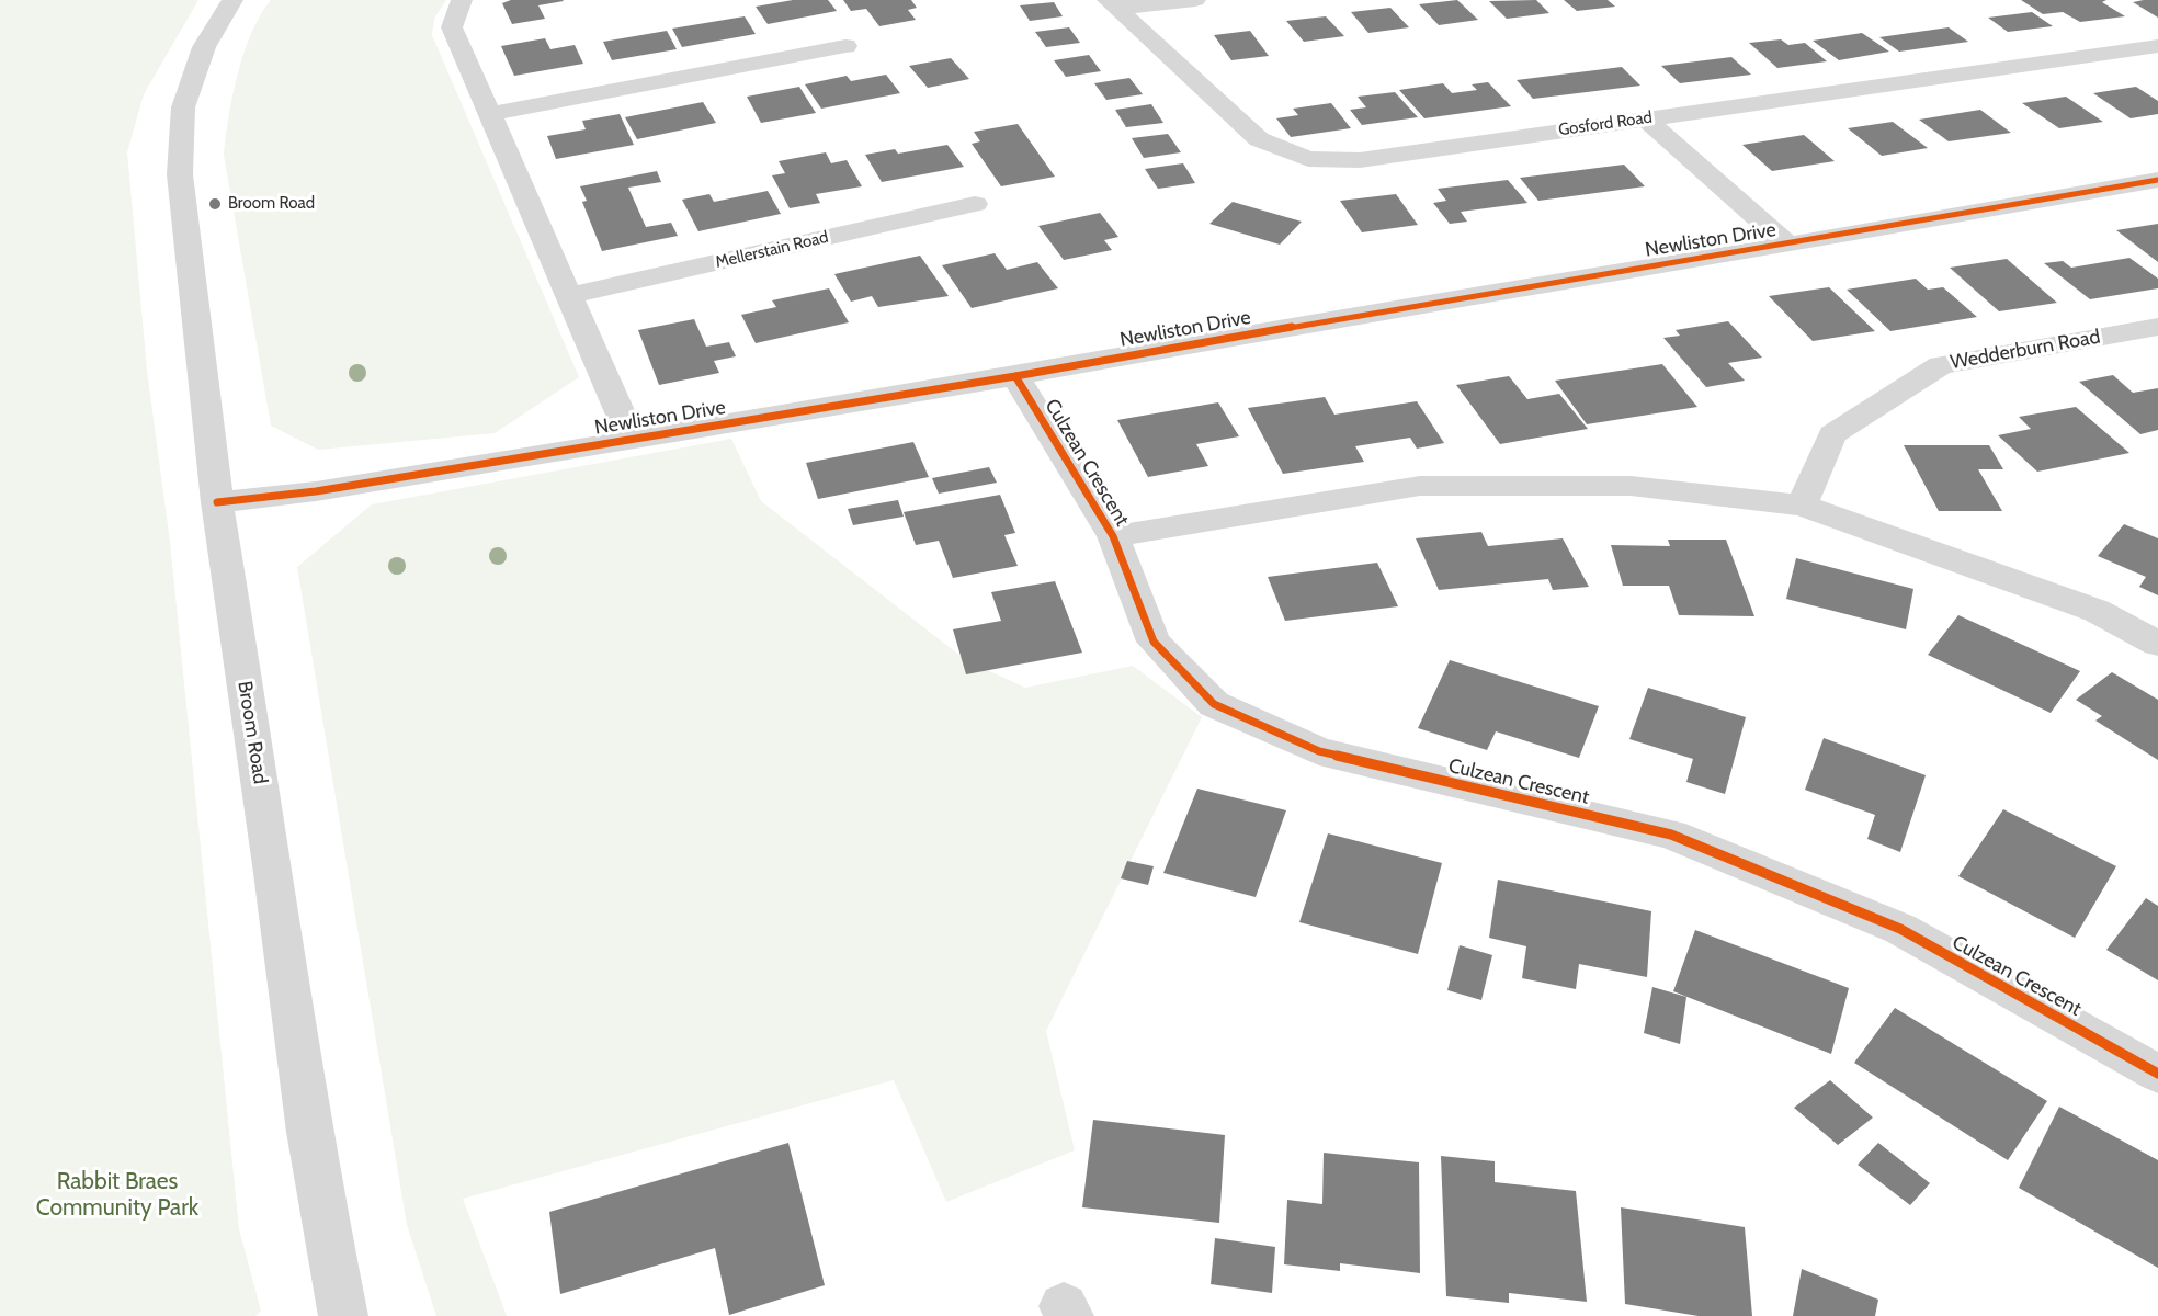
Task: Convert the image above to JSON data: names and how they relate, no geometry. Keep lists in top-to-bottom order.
{
  "streets": {
    "street": [
      "Gosford Road",
      "Newliston Drive",
      "Mellerstain Road",
      "Wedderburn Road",
      "Culzean Crescent",
      "Broom Road"
    ]
  },
  "crossings": [
    ["Newliston Drive", "Culzean Crescent"],
    ["Newliston Drive", "Broom Road"],
    ["Wedderburn Road", "Culzean Crescent"]
  ],
  "parks": ["Rabbit Braes Community Park"],
  "places": ["Broom Road"]
}
